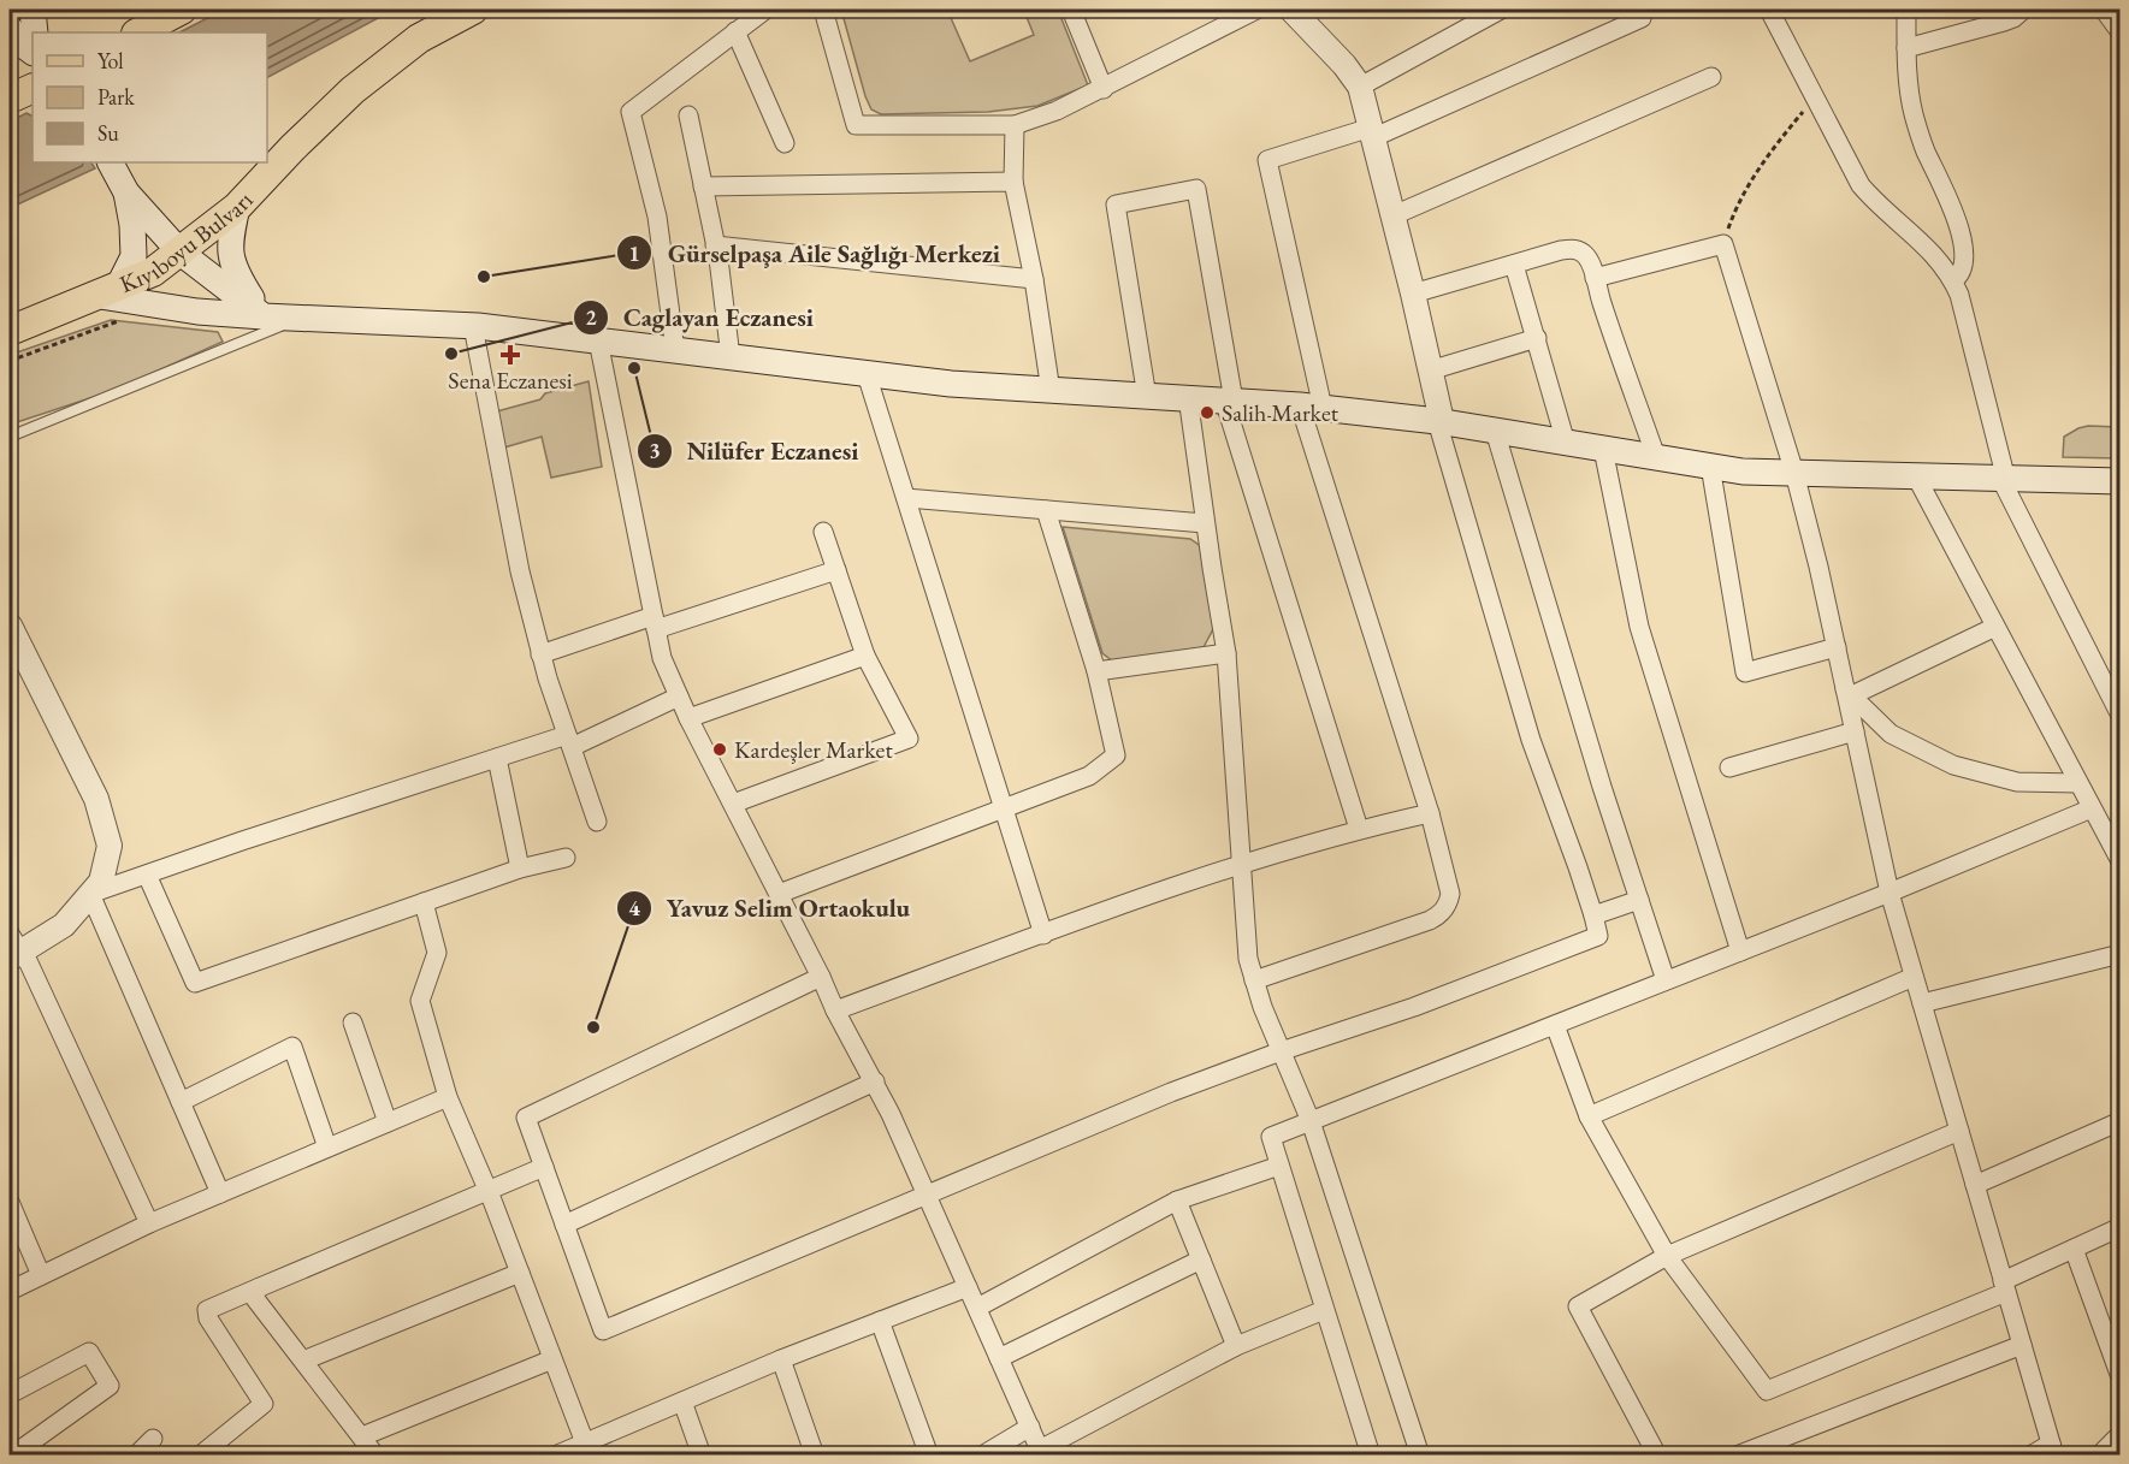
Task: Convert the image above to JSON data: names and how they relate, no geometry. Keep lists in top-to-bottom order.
{
  "streets": {
    "main road": ["Kıyıboyu Bulvarı"]
  },
  "places": {
    "other": [
      "Gürselpaşa Aile Sağlığı Merkezi",
      "Caglayan Eczanesi",
      "Nilüfer Eczanesi",
      "Salih Market",
      "Kardeşler Market",
      "Yavuz Selim Ortaokulu"
    ],
    "health": ["Sena Eczanesi"]
  },
  "legend": ["Yol", "Park", "Su"]
}
